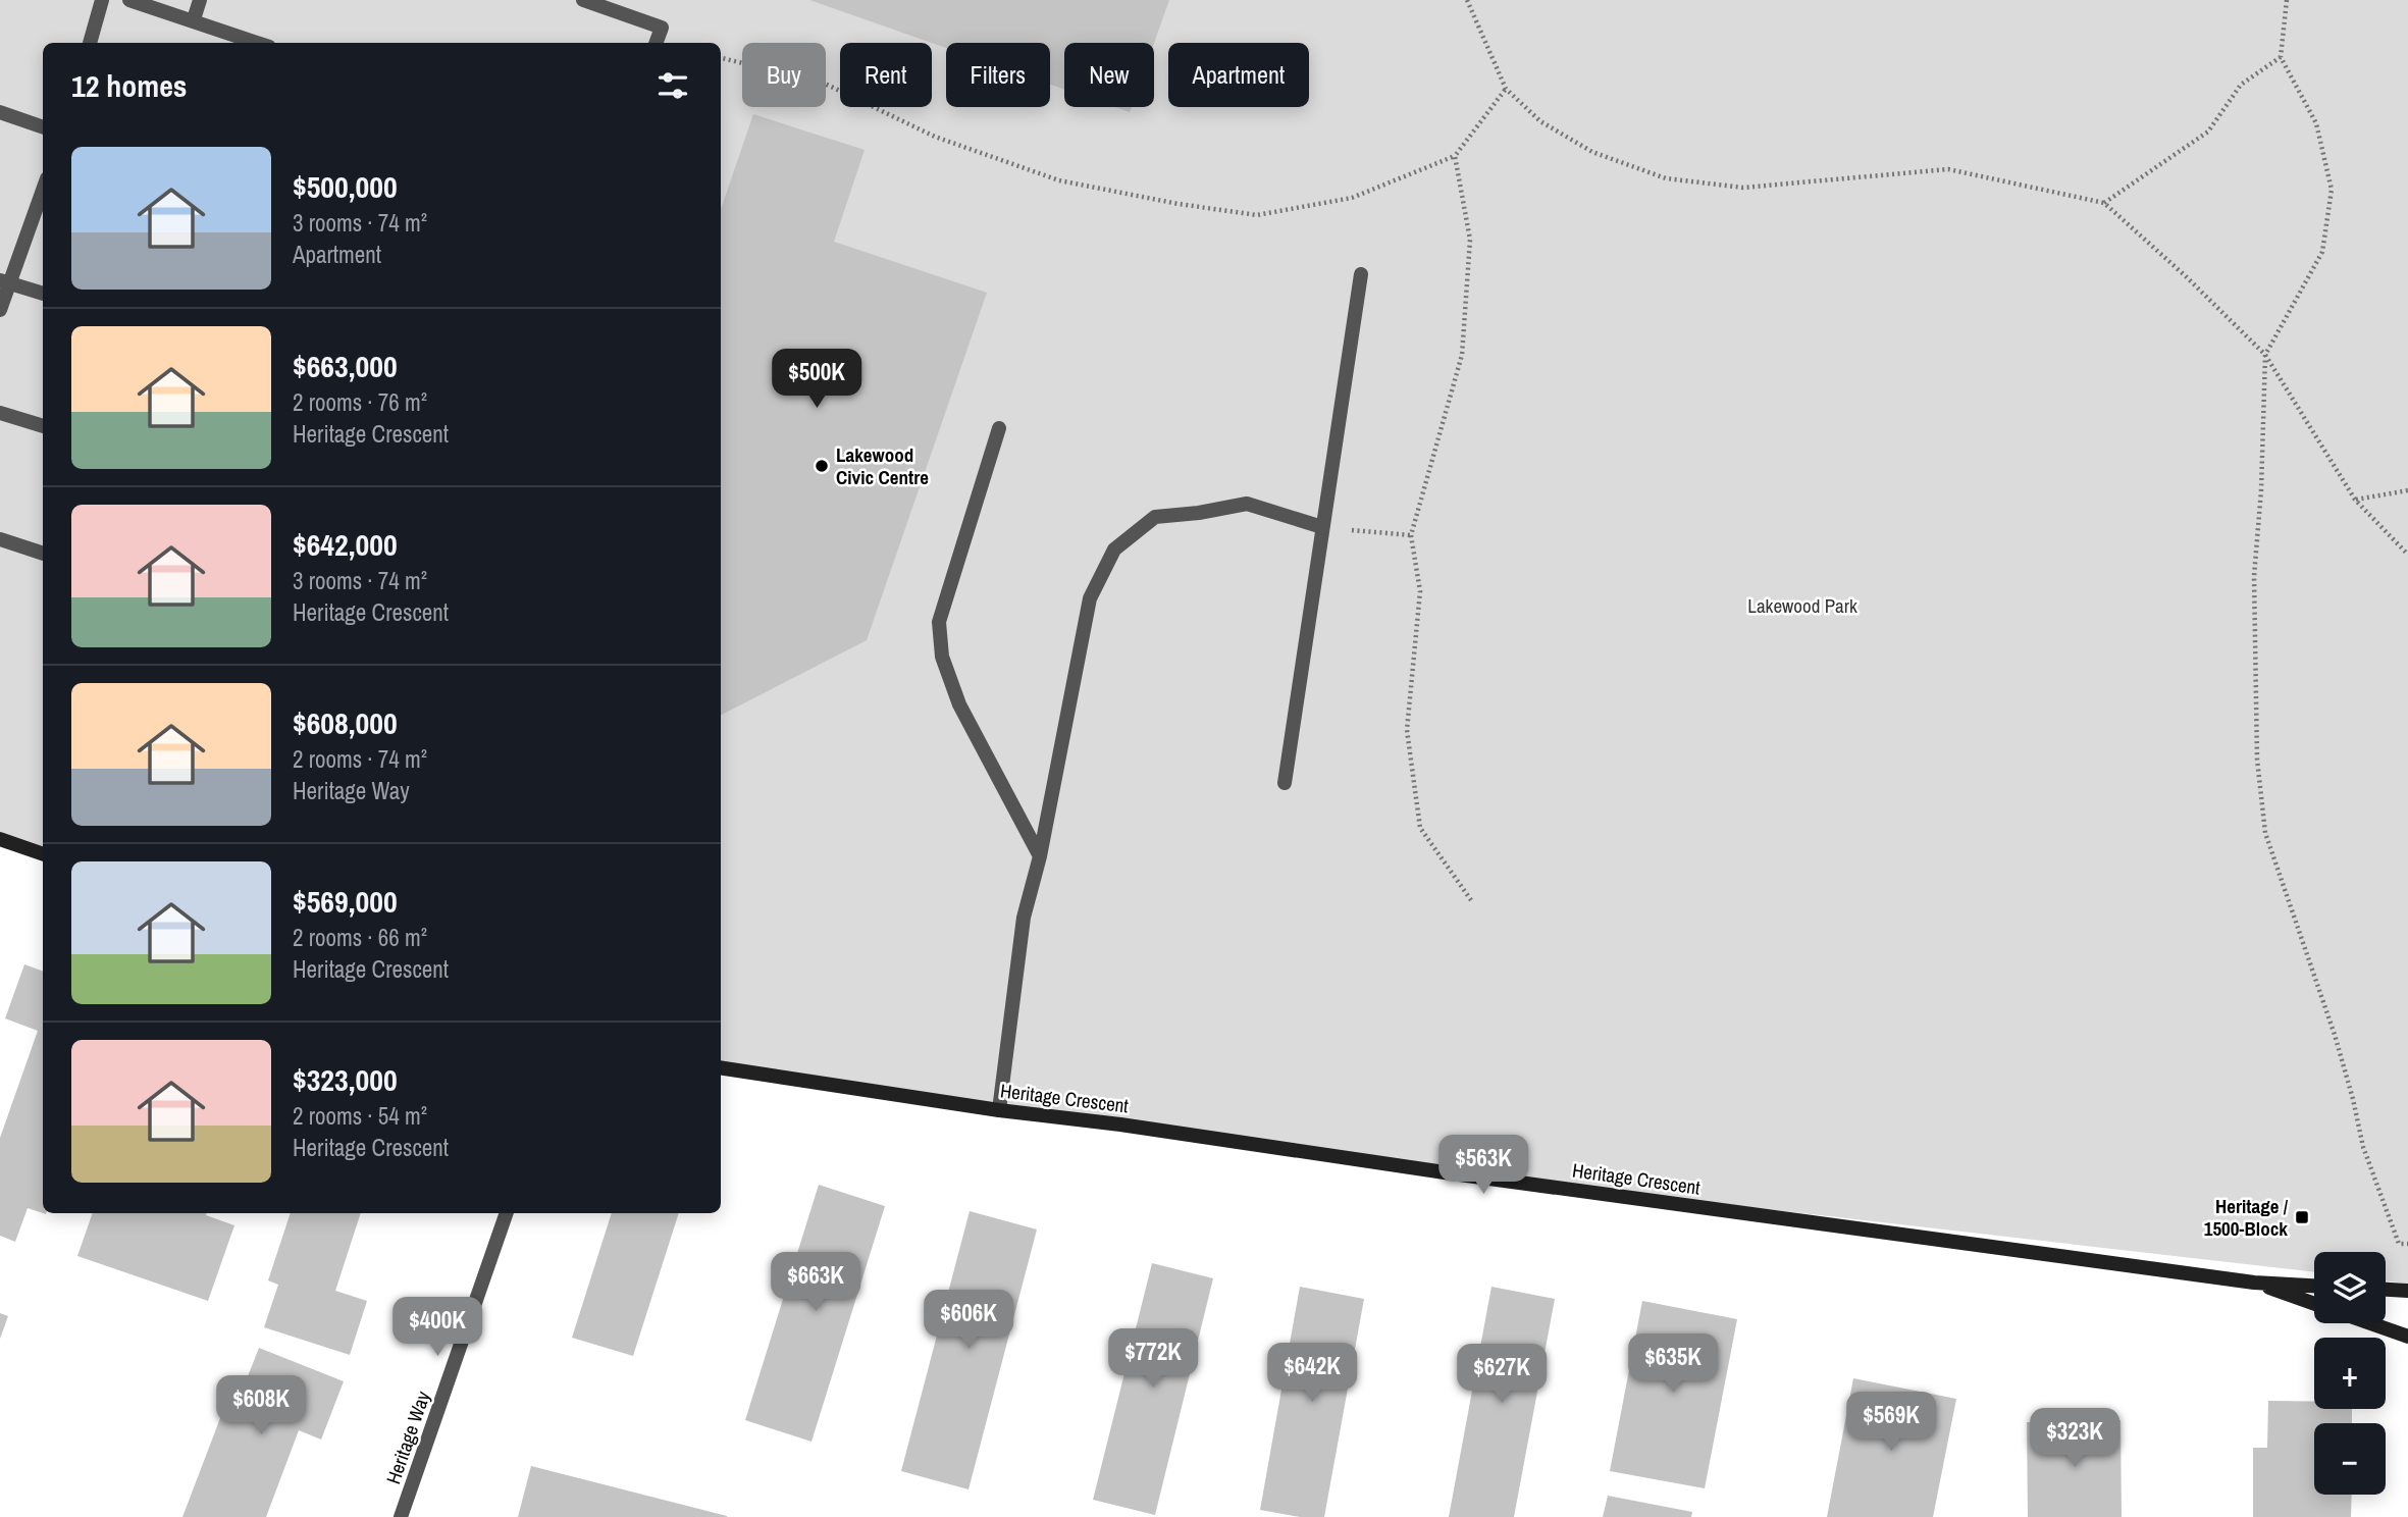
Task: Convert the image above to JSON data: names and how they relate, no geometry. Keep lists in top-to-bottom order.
{
  "streets": {
    "street": ["Heritage Crescent", "Heritage Way"]
  },
  "parks": ["Lakewood Park"],
  "places": {
    "other": ["Lakewood Civic Centre"],
    "transit": ["Heritage / 1500-Block"]
  },
  "page": {
    "chip": [
      "Buy",
      "Rent",
      "Filters",
      "New",
      "Apartment"
    ],
    "heading": "12 homes",
    "list": [
      {
        "name": "$500,000",
        "note": "3 rooms · 74 m² · Apartment"
      },
      {
        "name": "$663,000",
        "note": "2 rooms · 76 m² · Heritage Crescent"
      },
      {
        "name": "$642,000",
        "note": "3 rooms · 74 m² · Heritage Crescent"
      },
      {
        "name": "$608,000",
        "note": "2 rooms · 74 m² · Heritage Way"
      },
      {
        "name": "$569,000",
        "note": "2 rooms · 66 m² · Heritage Crescent"
      },
      {
        "name": "$323,000",
        "note": "2 rooms · 54 m² · Heritage Crescent"
      }
    ],
    "price": [
      "$500K",
      "$563K",
      "$663K",
      "$606K",
      "$400K",
      "$772K",
      "$635K",
      "$642K",
      "$627K",
      "$608K",
      "$569K",
      "$323K"
    ],
    "map_buttons": ["+", "−"]
  }
}
